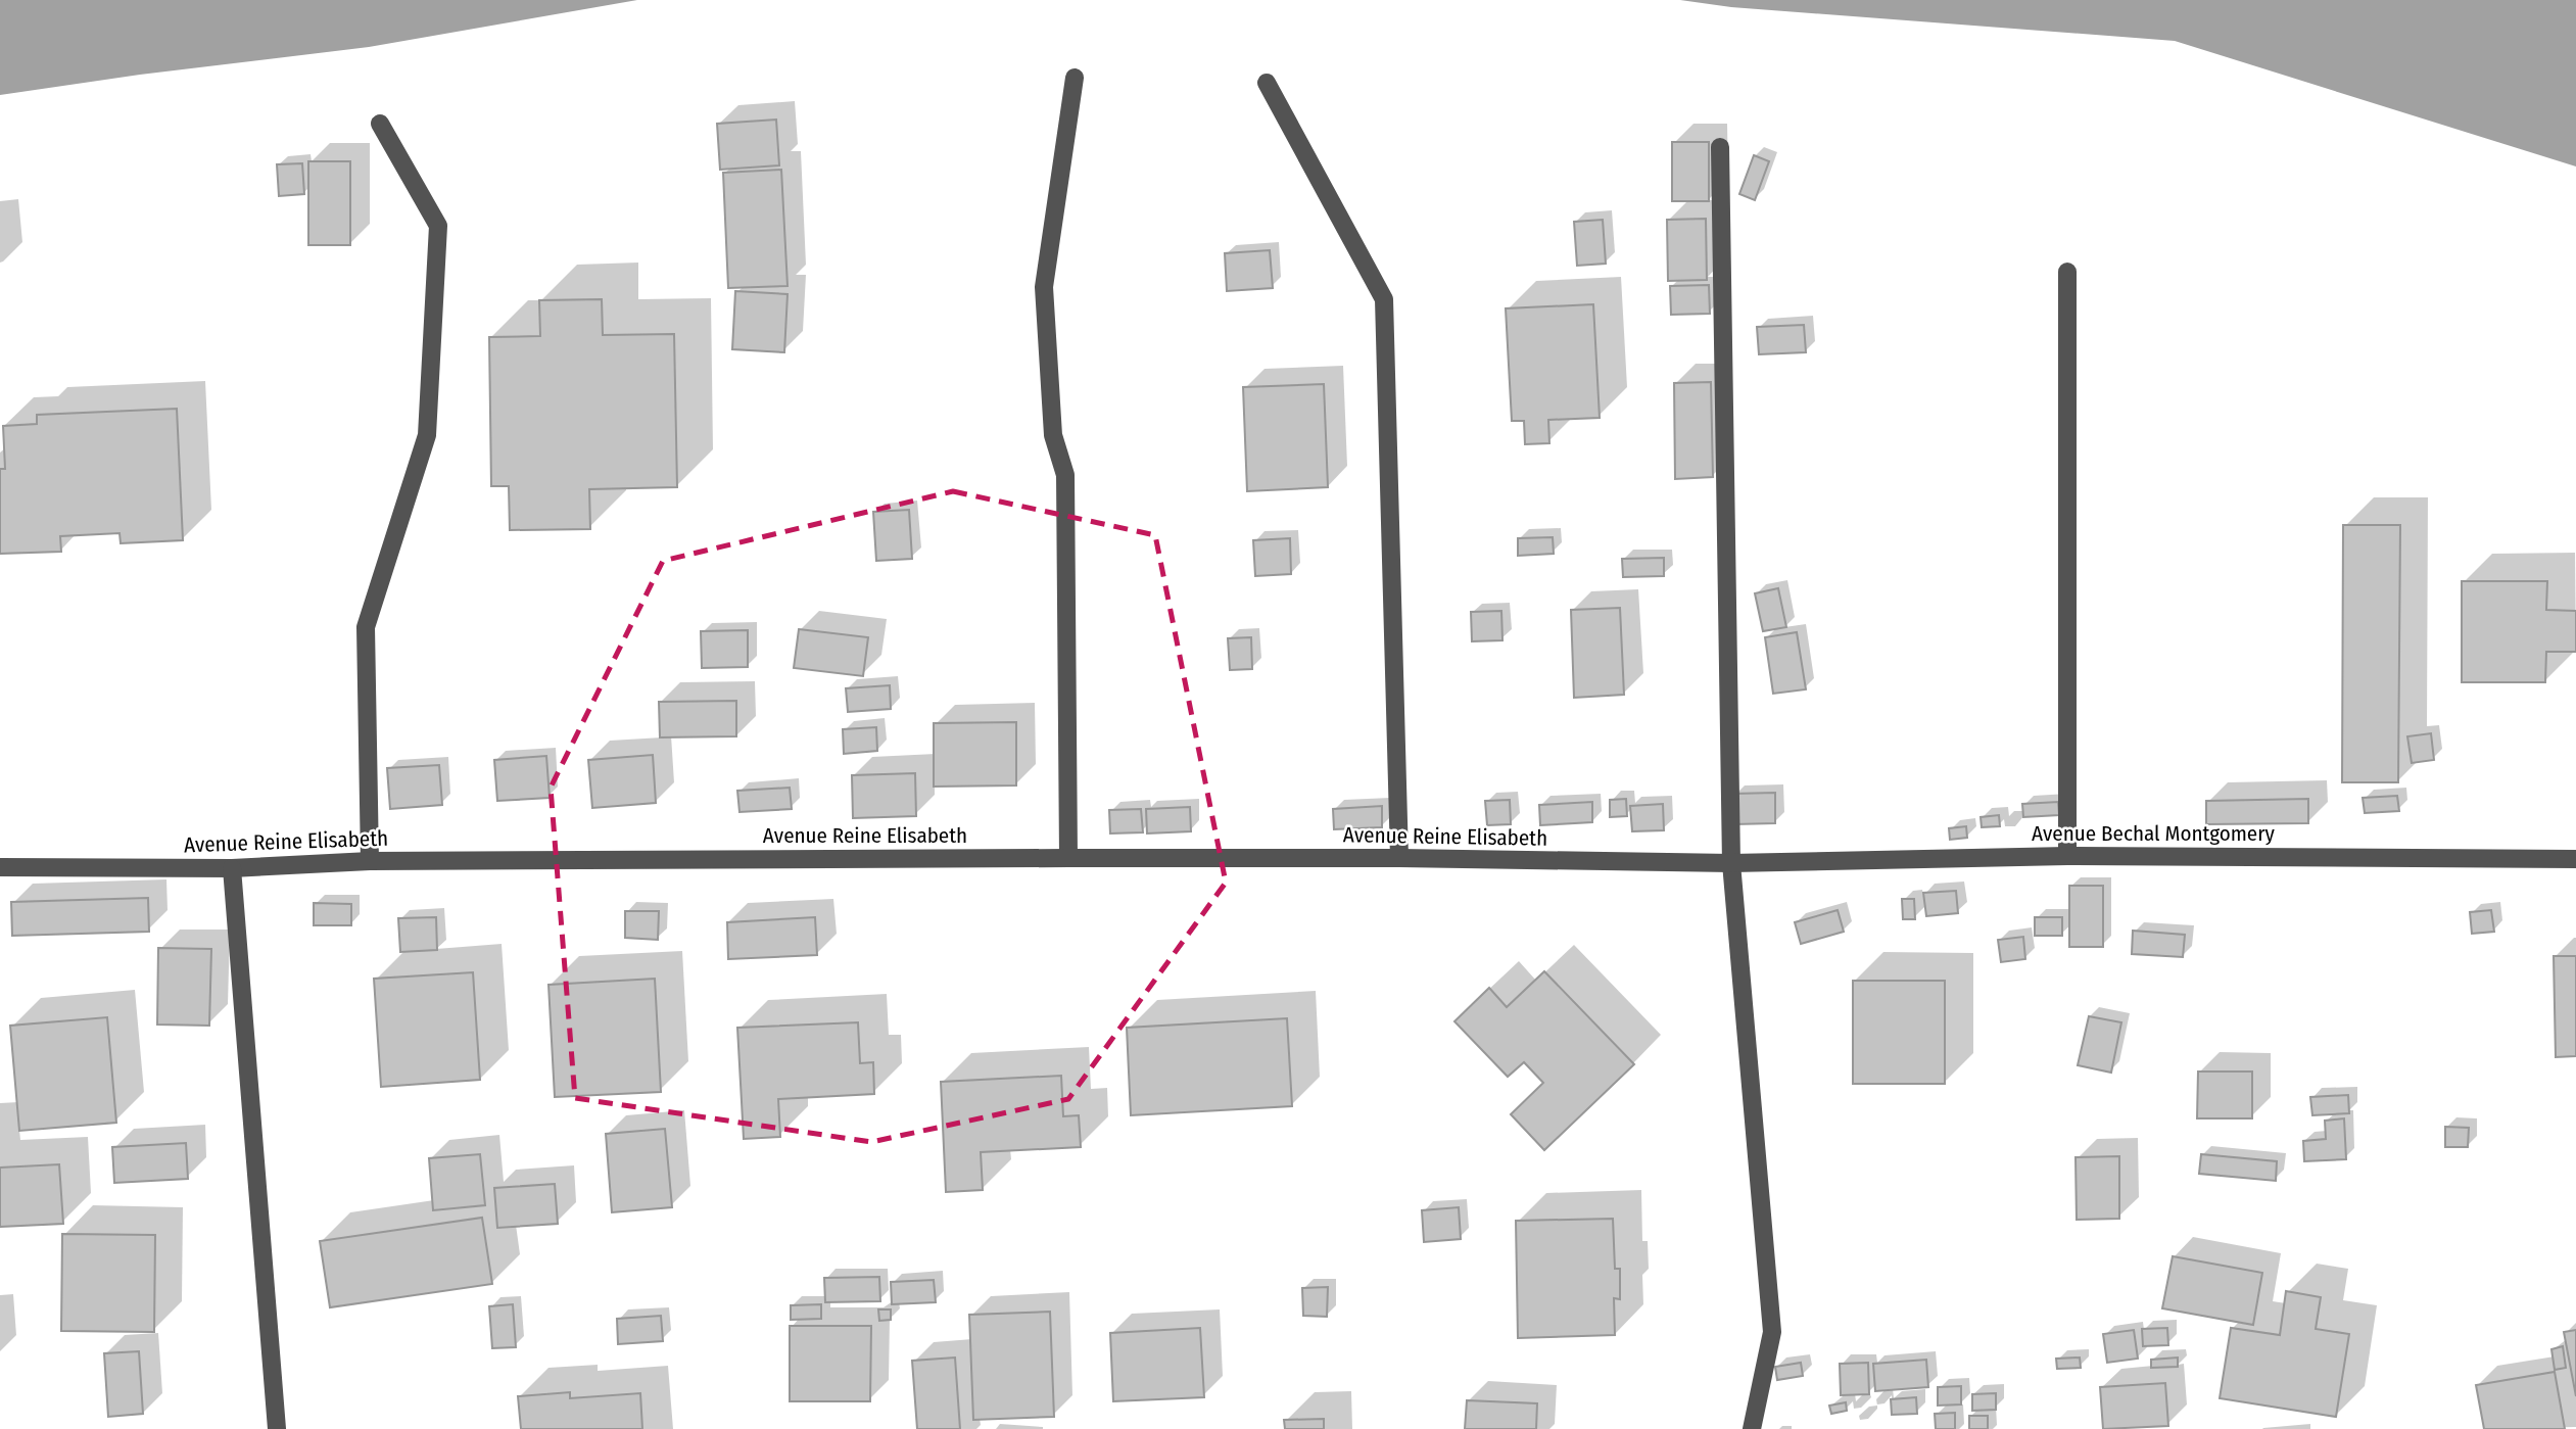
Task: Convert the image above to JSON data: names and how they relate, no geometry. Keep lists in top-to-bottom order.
{
  "streets": {
    "street": ["Avenue Bechal Montgomery", "Avenue Reine Elisabeth"]
  },
  "crossings": [
    ["Avenue Bechal Montgomery", "Avenue Reine Elisabeth"]
  ]
}
